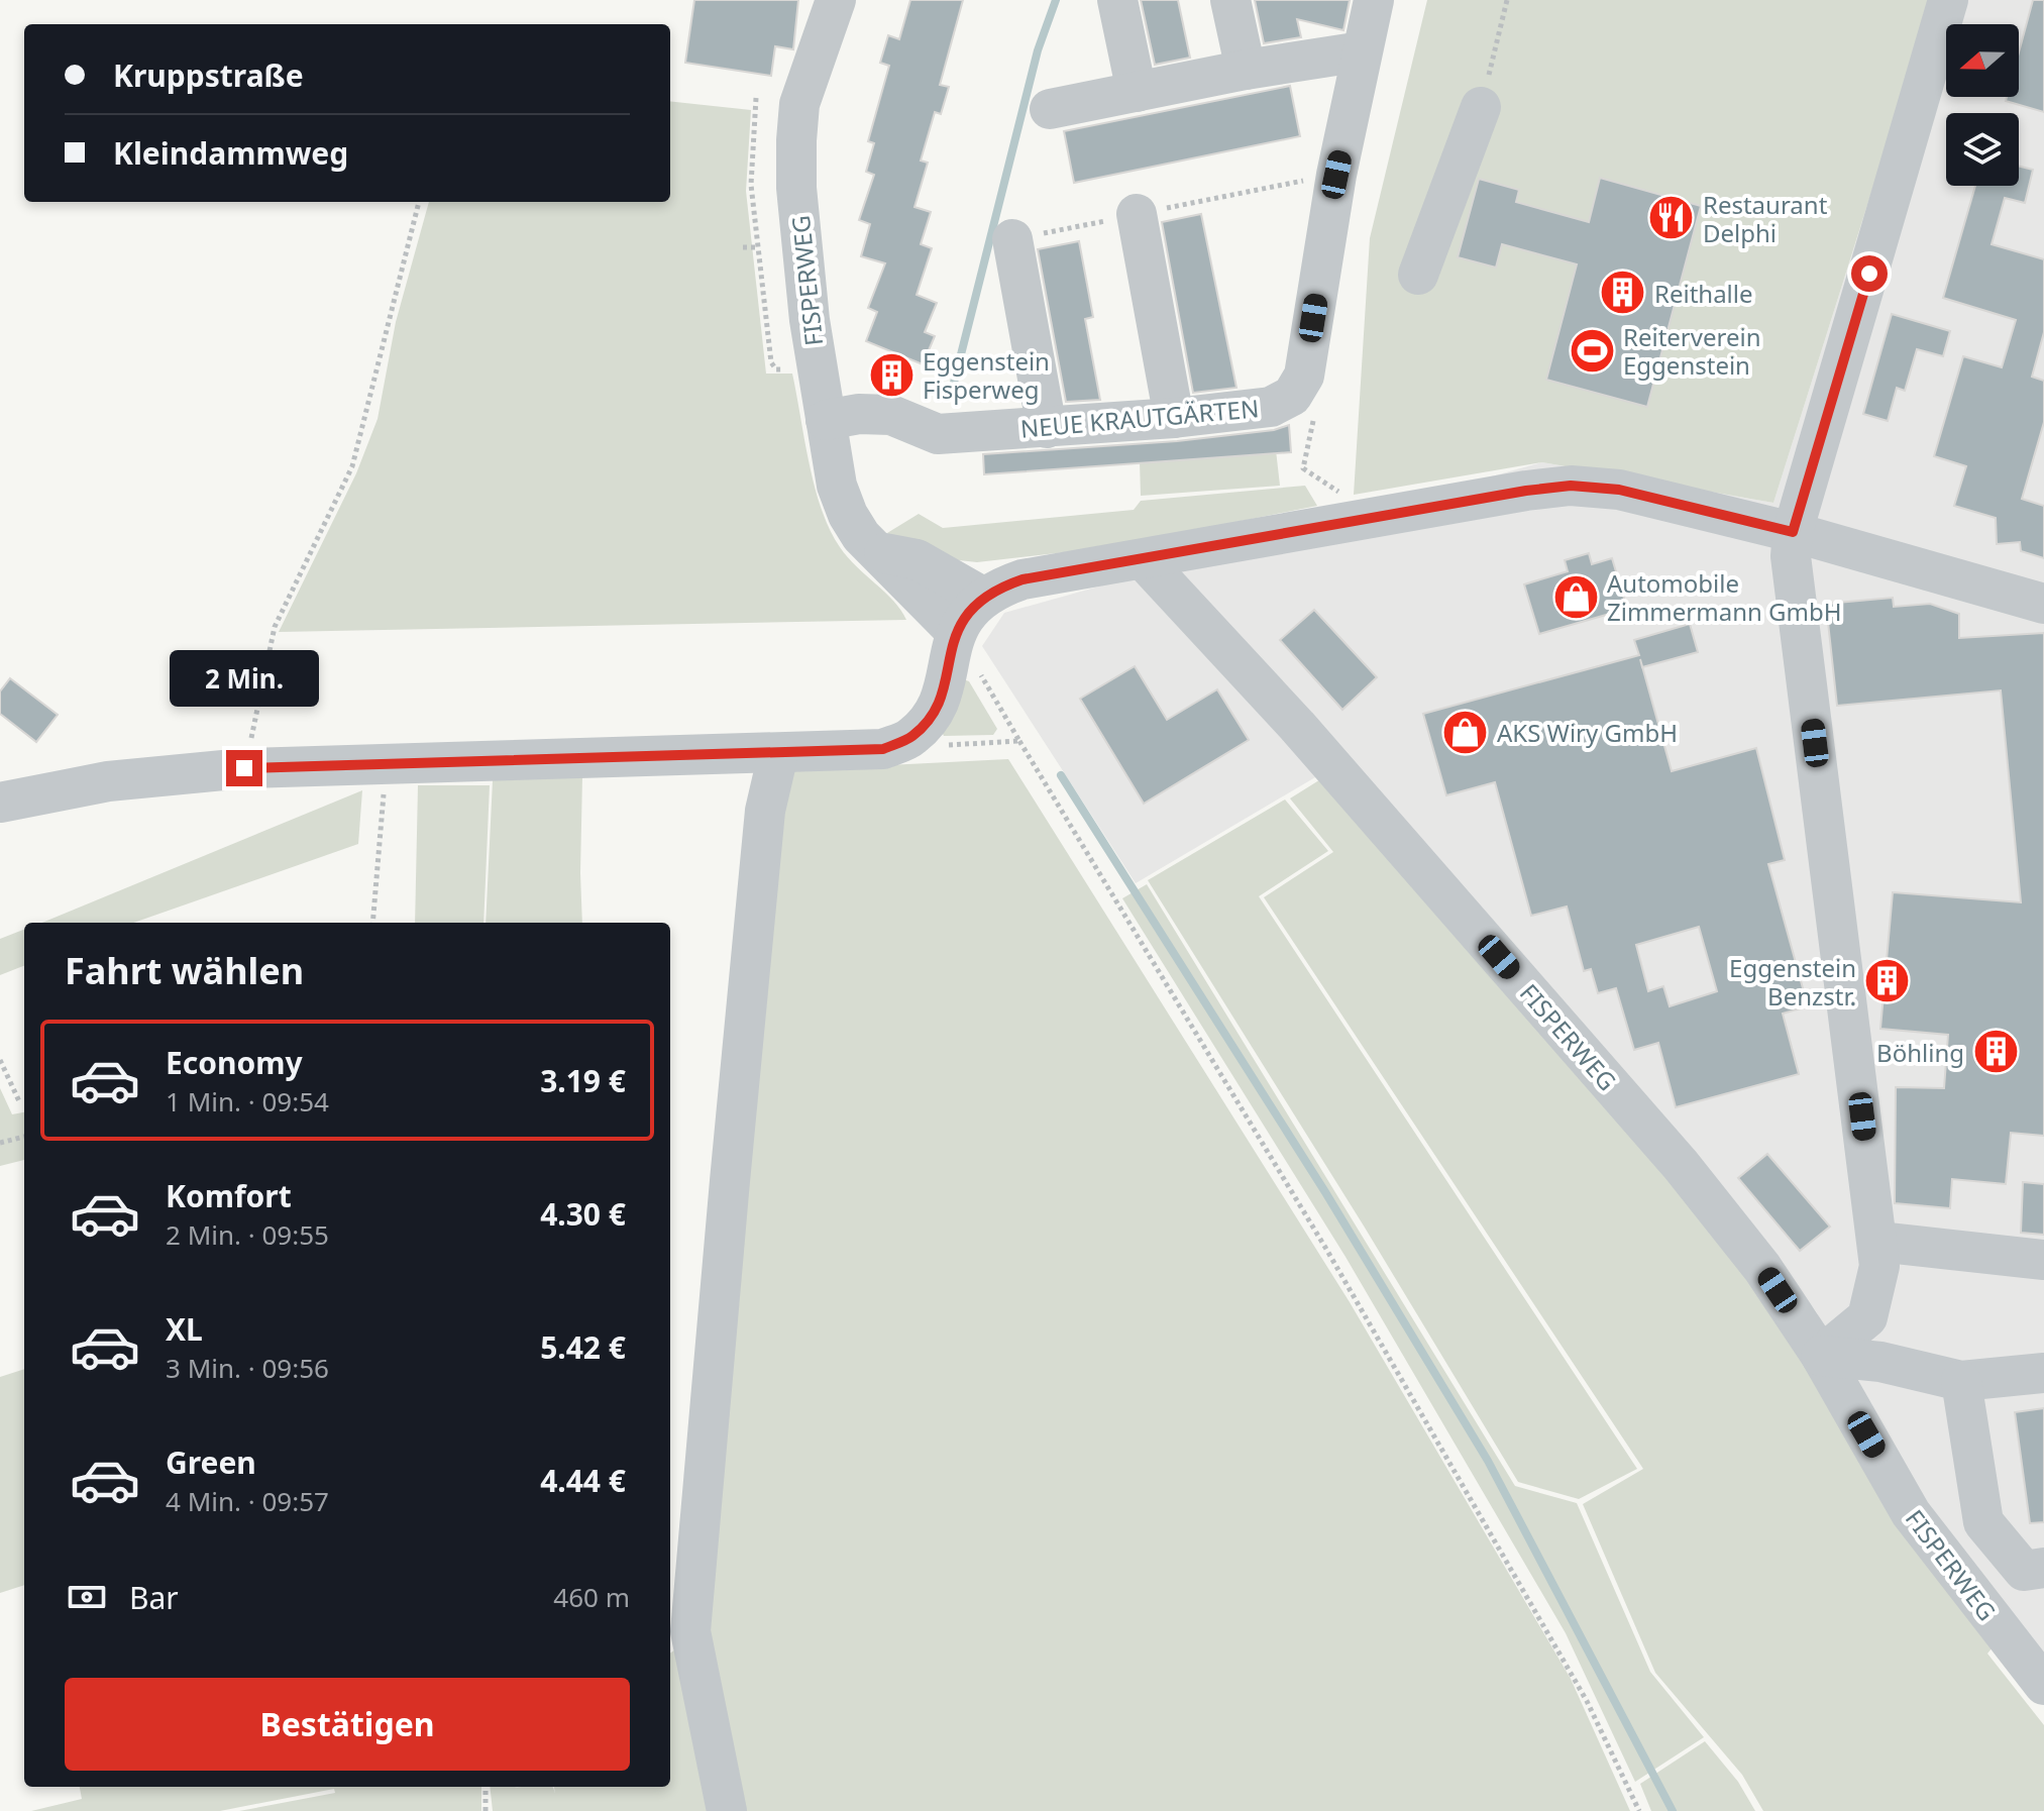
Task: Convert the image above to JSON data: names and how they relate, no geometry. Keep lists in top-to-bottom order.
{
  "streets": {
    "street": ["FISPERWEG", "NEUE KRAUTGÄRTEN"]
  },
  "crossings": [
    ["FISPERWEG", "NEUE KRAUTGÄRTEN"]
  ],
  "places": {
    "restaurant": ["Restaurant Delphi"],
    "building": [
      "Reithalle",
      "Eggenstein Fisperweg",
      "Eggenstein Benzstr.",
      "Böhling"
    ],
    "sports": ["Reiterverein Eggenstein"],
    "shop": ["Automobile Zimmermann GmbH", "AKS Wiry GmbH"]
  },
  "north": "left",
  "page": {
    "banner": ["Kruppstraße", "Kleindammweg"],
    "bubble": "2 Min.",
    "heading": "Fahrt wählen",
    "list": [
      {
        "name": "Economy",
        "note": "1 Min. · 09:54",
        "value": "3.19 €"
      },
      {
        "name": "Komfort",
        "note": "2 Min. · 09:55",
        "value": "4.30 €"
      },
      {
        "name": "XL",
        "note": "3 Min. · 09:56",
        "value": "5.42 €"
      },
      {
        "name": "Green",
        "note": "4 Min. · 09:57",
        "value": "4.44 €"
      }
    ],
    "pay": ["Bar", "460 m"],
    "buttons": "Bestätigen"
  }
}
